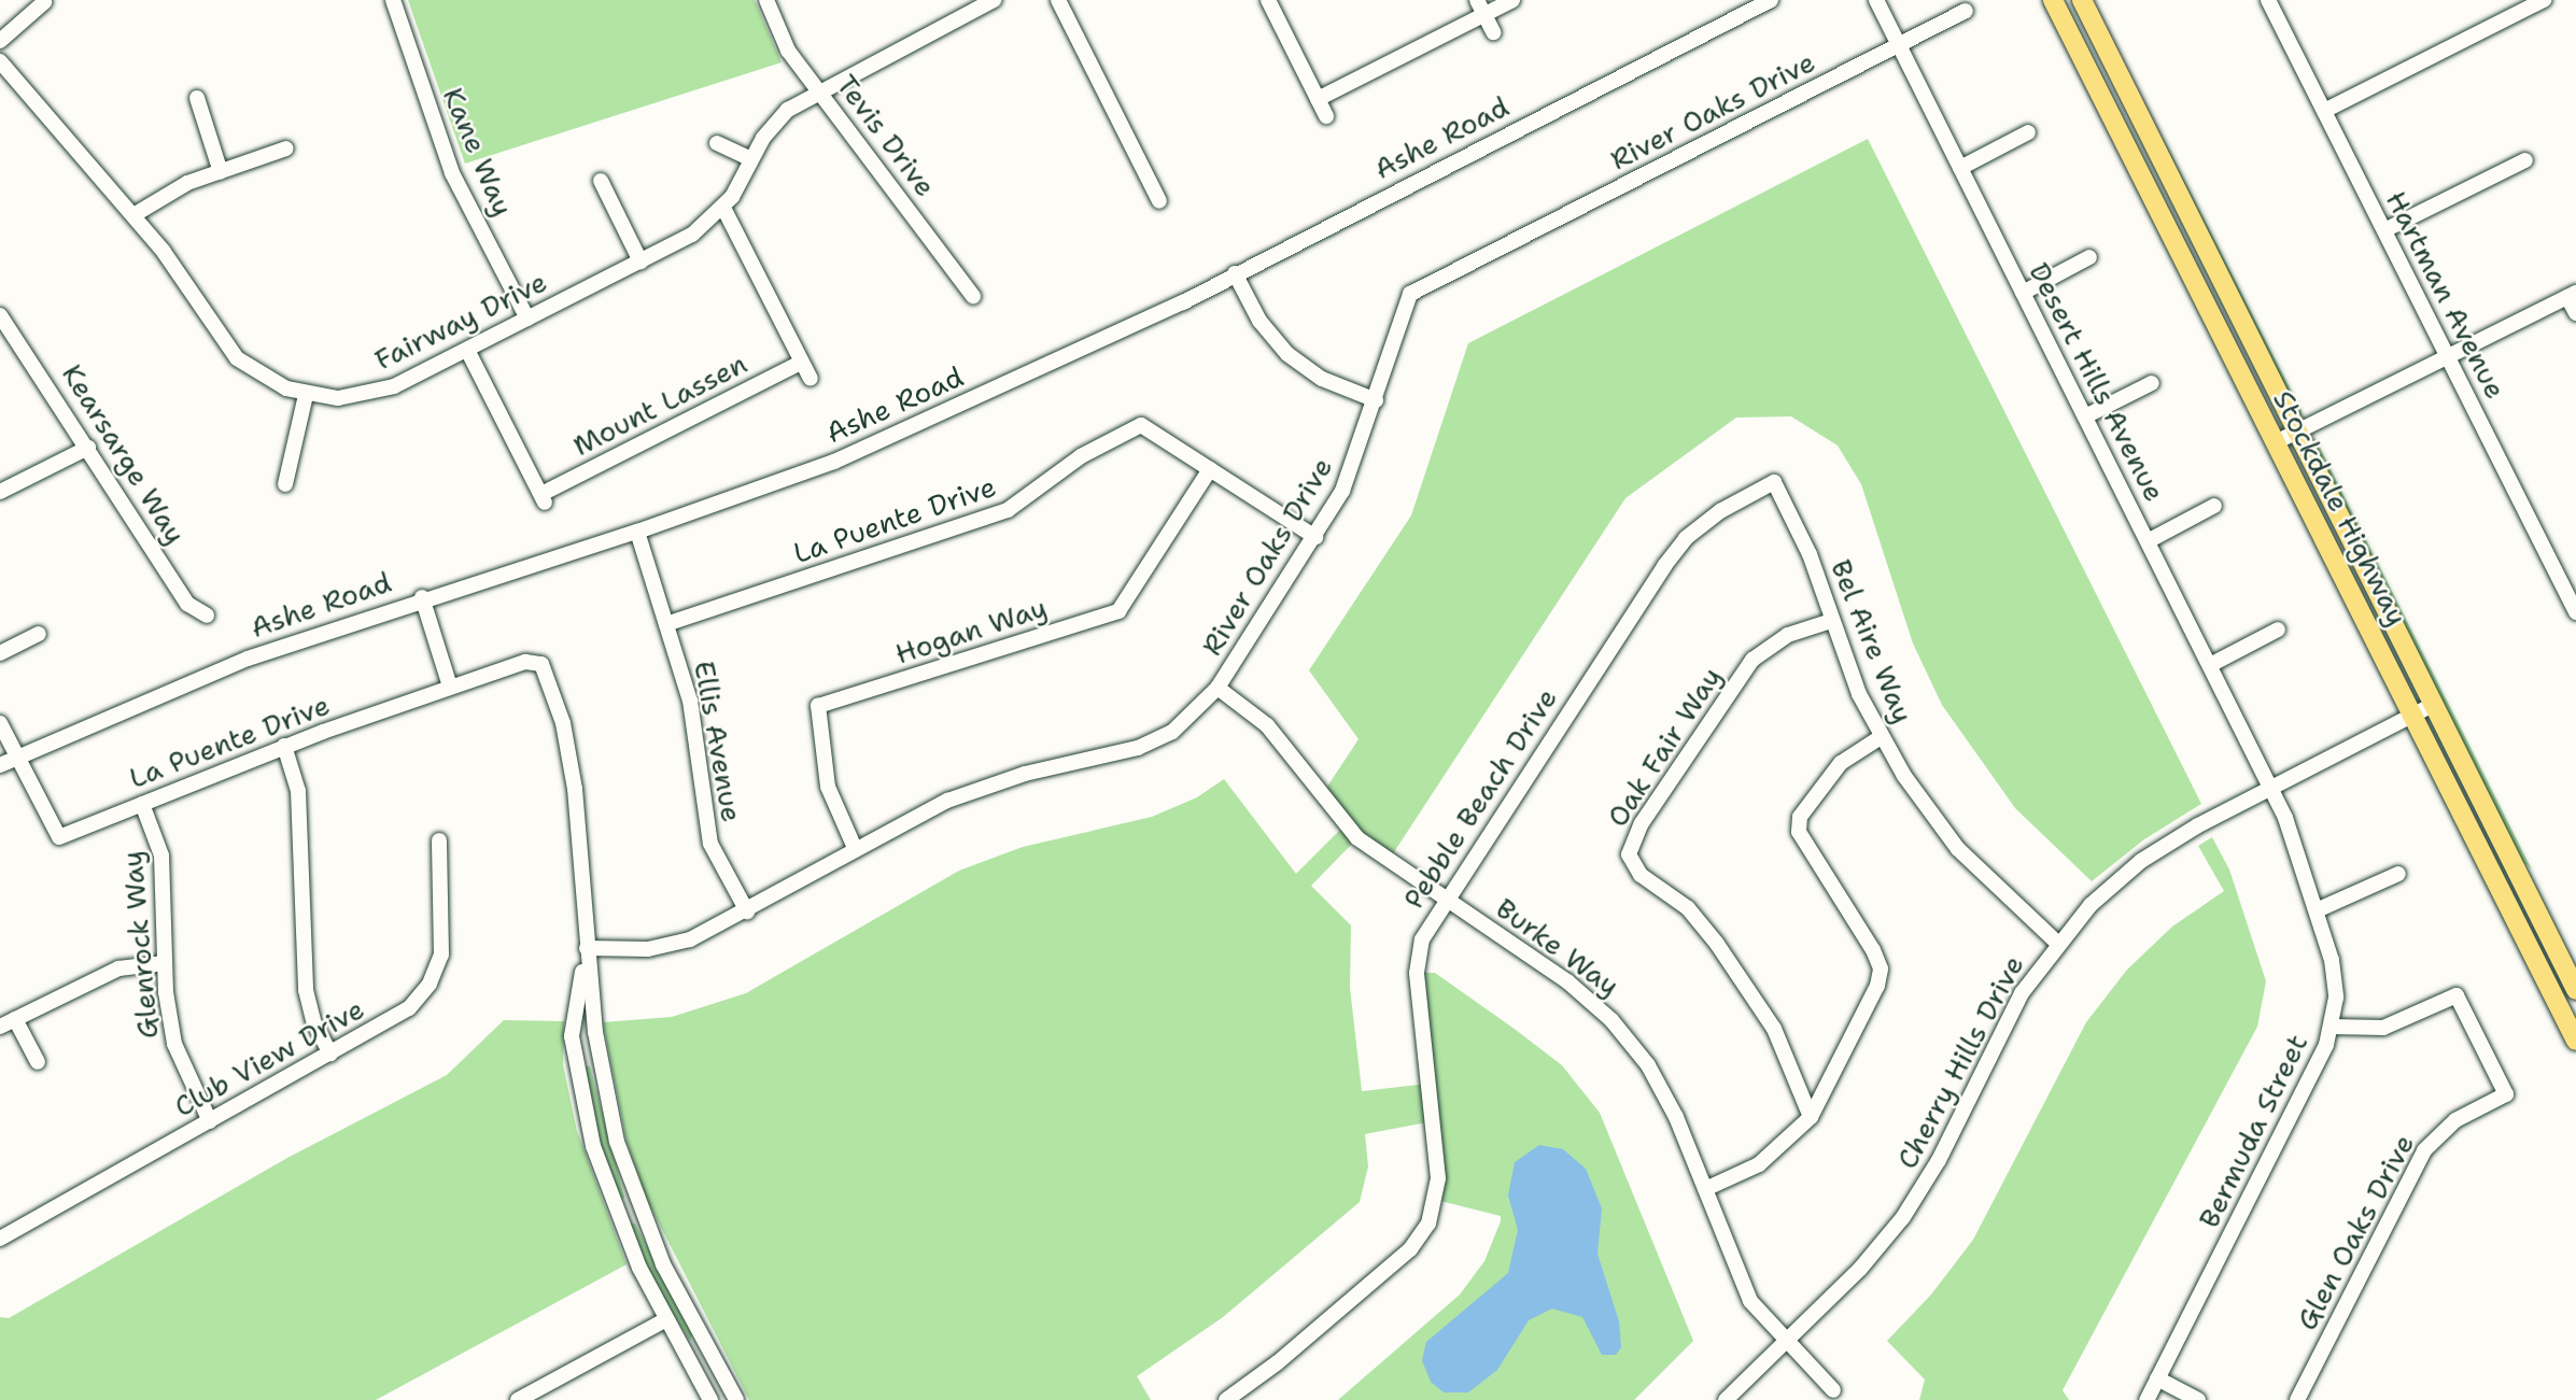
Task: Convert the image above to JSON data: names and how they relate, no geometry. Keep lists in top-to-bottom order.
{
  "streets": {
    "main road": ["Stockdale Highway"],
    "street": [
      "River Oaks Drive",
      "Tevis Drive",
      "Ashe Road",
      "Kane Way",
      "Hartman Avenue",
      "Fairway Drive",
      "Desert Hills Avenue",
      "Mount Lassen",
      "Kearsarge Way",
      "La Puente Drive",
      "Hogan Way",
      "Bel Aire Way",
      "Ellis Avenue",
      "Oak Fair Way",
      "Pebble Beach Drive",
      "Glenrock Way",
      "Burke Way",
      "Club View Drive",
      "Cherry Hills Drive",
      "Bermuda Street",
      "Glen Oaks Drive"
    ]
  },
  "crossings": [
    ["River Oaks Drive", "Desert Hills Avenue"],
    ["River Oaks Drive", "La Puente Drive"],
    ["River Oaks Drive", "Hogan Way"],
    ["River Oaks Drive", "Ellis Avenue"],
    ["River Oaks Drive", "Burke Way"],
    ["Tevis Drive", "Fairway Drive"],
    ["Ashe Road", "La Puente Drive"],
    ["Ashe Road", "Ellis Avenue"],
    ["Kane Way", "Fairway Drive"],
    ["Fairway Drive", "Mount Lassen"],
    ["Desert Hills Avenue", "Cherry Hills Drive"],
    ["Desert Hills Avenue", "Bermuda Street"],
    ["Stockdale Highway", "Cherry Hills Drive"],
    ["La Puente Drive", "Hogan Way"],
    ["La Puente Drive", "Ellis Avenue"],
    ["La Puente Drive", "Glenrock Way"],
    ["Bel Aire Way", "Oak Fair Way"],
    ["Bel Aire Way", "Pebble Beach Drive"],
    ["Bel Aire Way", "Cherry Hills Drive"],
    ["Pebble Beach Drive", "Burke Way"],
    ["Glenrock Way", "Club View Drive"],
    ["Burke Way", "Cherry Hills Drive"],
    ["Cherry Hills Drive", "Bermuda Street"],
    ["Bermuda Street", "Glen Oaks Drive"]
  ]
}
